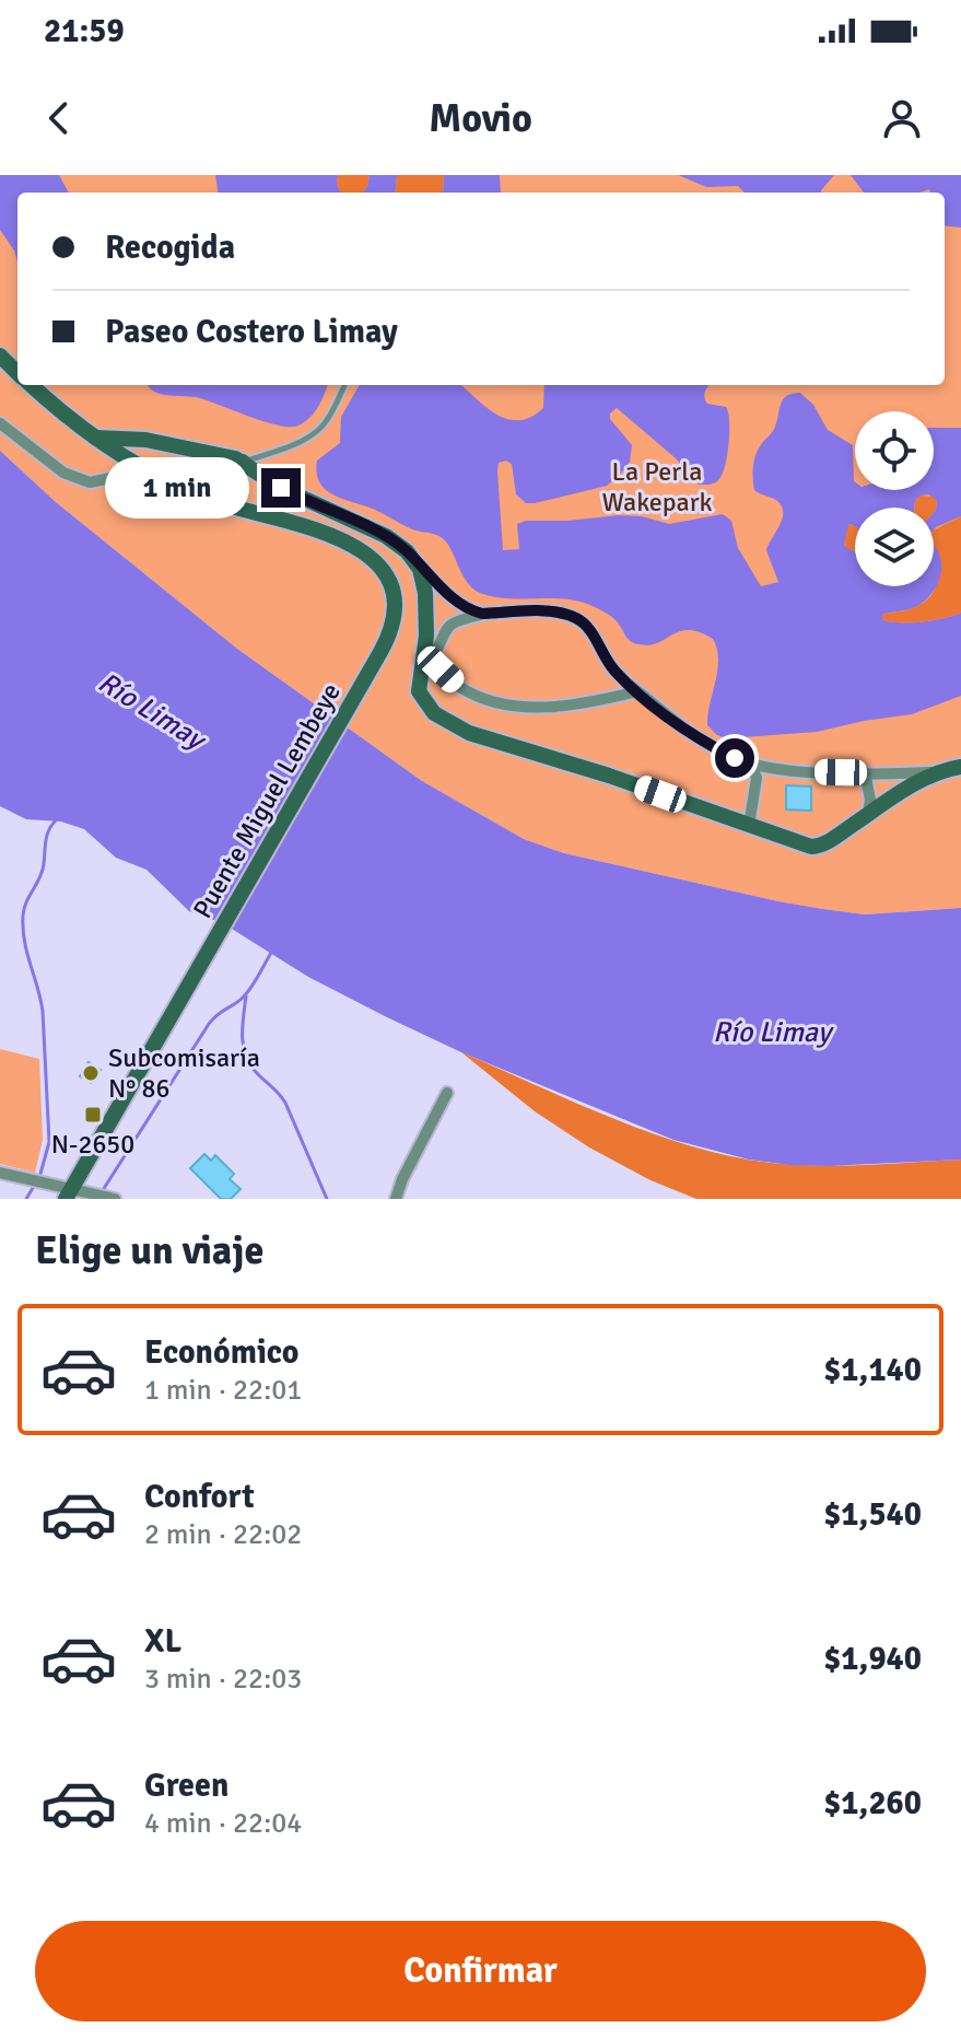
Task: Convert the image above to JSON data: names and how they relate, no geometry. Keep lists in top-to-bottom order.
{
  "streets": {
    "street": ["Puente Miguel Lembeye"]
  },
  "water": ["Río Limay"],
  "parks": ["La Perla Wakepark"],
  "places": {
    "other": ["Subcomisaría N° 86"],
    "transit": ["N-2650"]
  },
  "page": {
    "status": "21:59",
    "header": "Movio",
    "banner": ["Recogida", "Paseo Costero Limay"],
    "bubble": "1 min",
    "heading": "Elige un viaje",
    "list": [
      {
        "name": "Económico",
        "note": "1 min · 22:01",
        "value": "$1,140"
      },
      {
        "name": "Confort",
        "note": "2 min · 22:02",
        "value": "$1,540"
      },
      {
        "name": "XL",
        "note": "3 min · 22:03",
        "value": "$1,940"
      },
      {
        "name": "Green",
        "note": "4 min · 22:04",
        "value": "$1,260"
      }
    ],
    "buttons": "Confirmar"
  }
}
